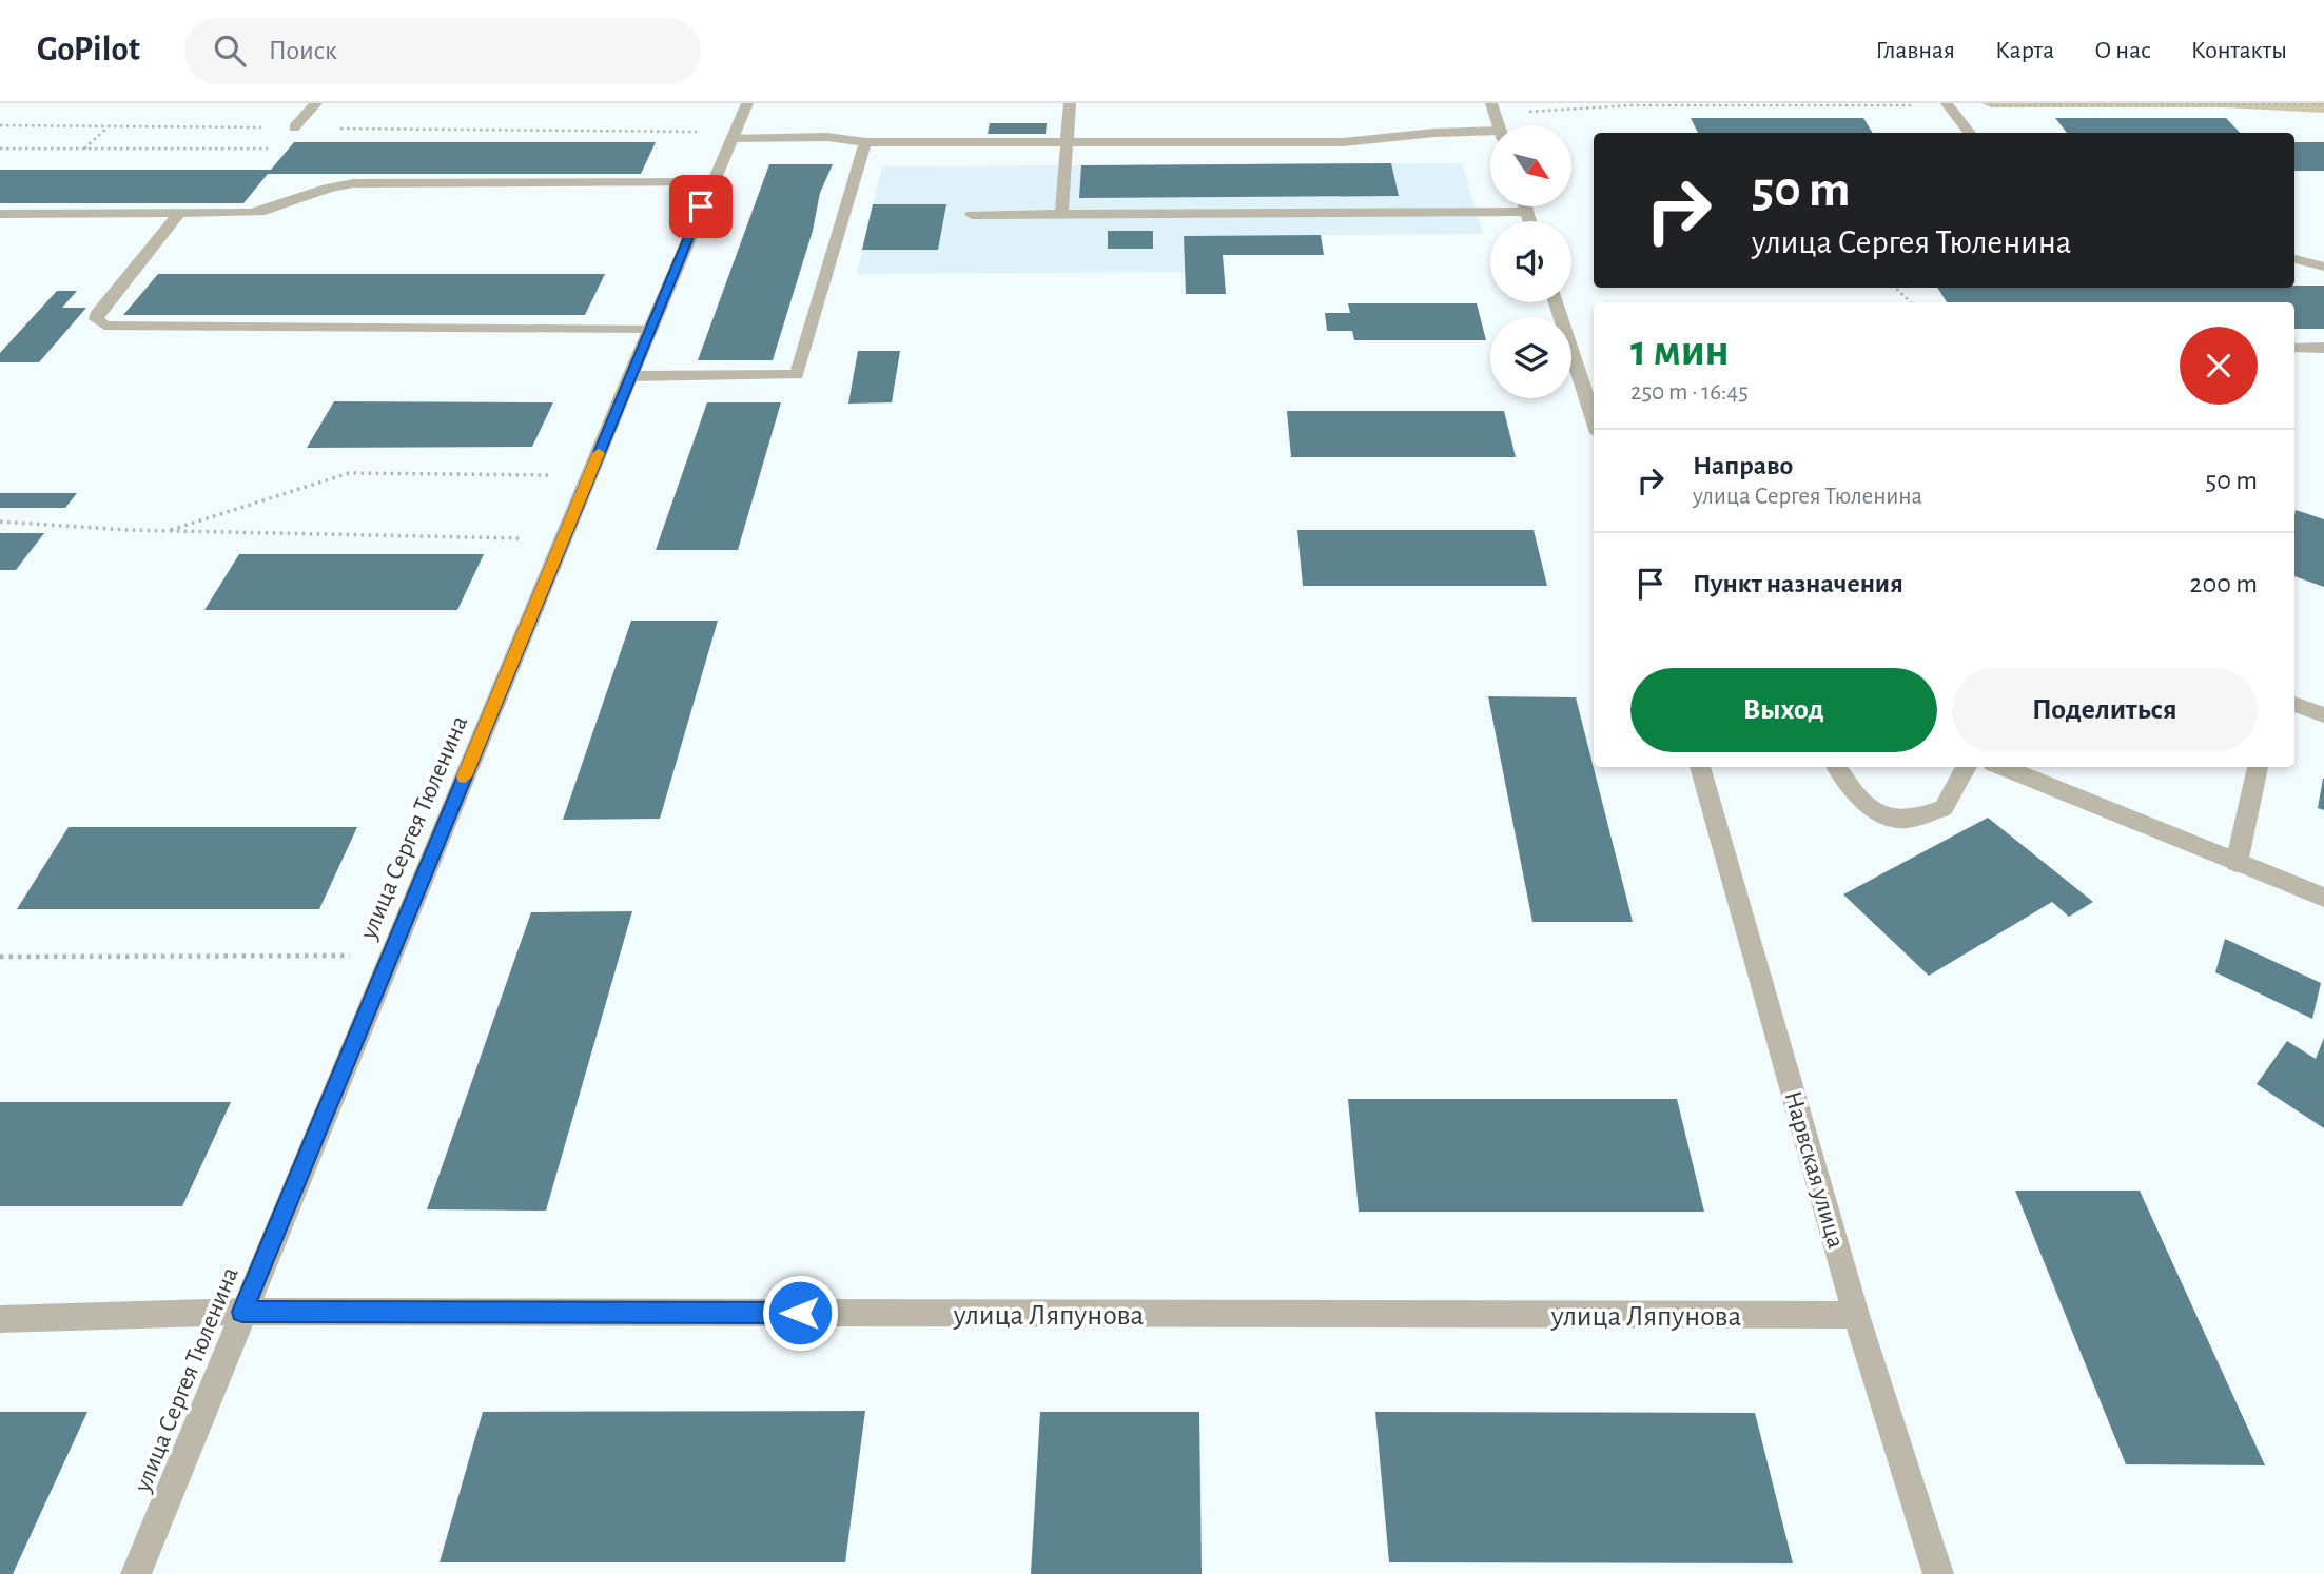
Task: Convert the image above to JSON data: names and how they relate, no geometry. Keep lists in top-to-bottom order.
{
  "streets": {
    "street": ["улица Сергея Тюленина", "Нарвская улица", "улица Ляпунова"]
  },
  "crossings": [
    ["улица Сергея Тюленина", "улица Ляпунова"],
    ["Нарвская улица", "улица Ляпунова"]
  ],
  "north": "bottom right",
  "page": {
    "header": "GoPilot",
    "search": "Поиск",
    "nav": [
      "Главная",
      "Карта",
      "О нас",
      "Контакты"
    ],
    "turn": ["50 m", "улица Сергея Тюленина"],
    "heading": ["1 мин", "250 m · 16:45"],
    "list": [
      {
        "name": "Направо",
        "note": "улица Сергея Тюленина",
        "value": "50 m"
      },
      {
        "name": "Пункт назначения",
        "value": "200 m"
      }
    ],
    "buttons": ["Выход", "Поделиться"]
  }
}
